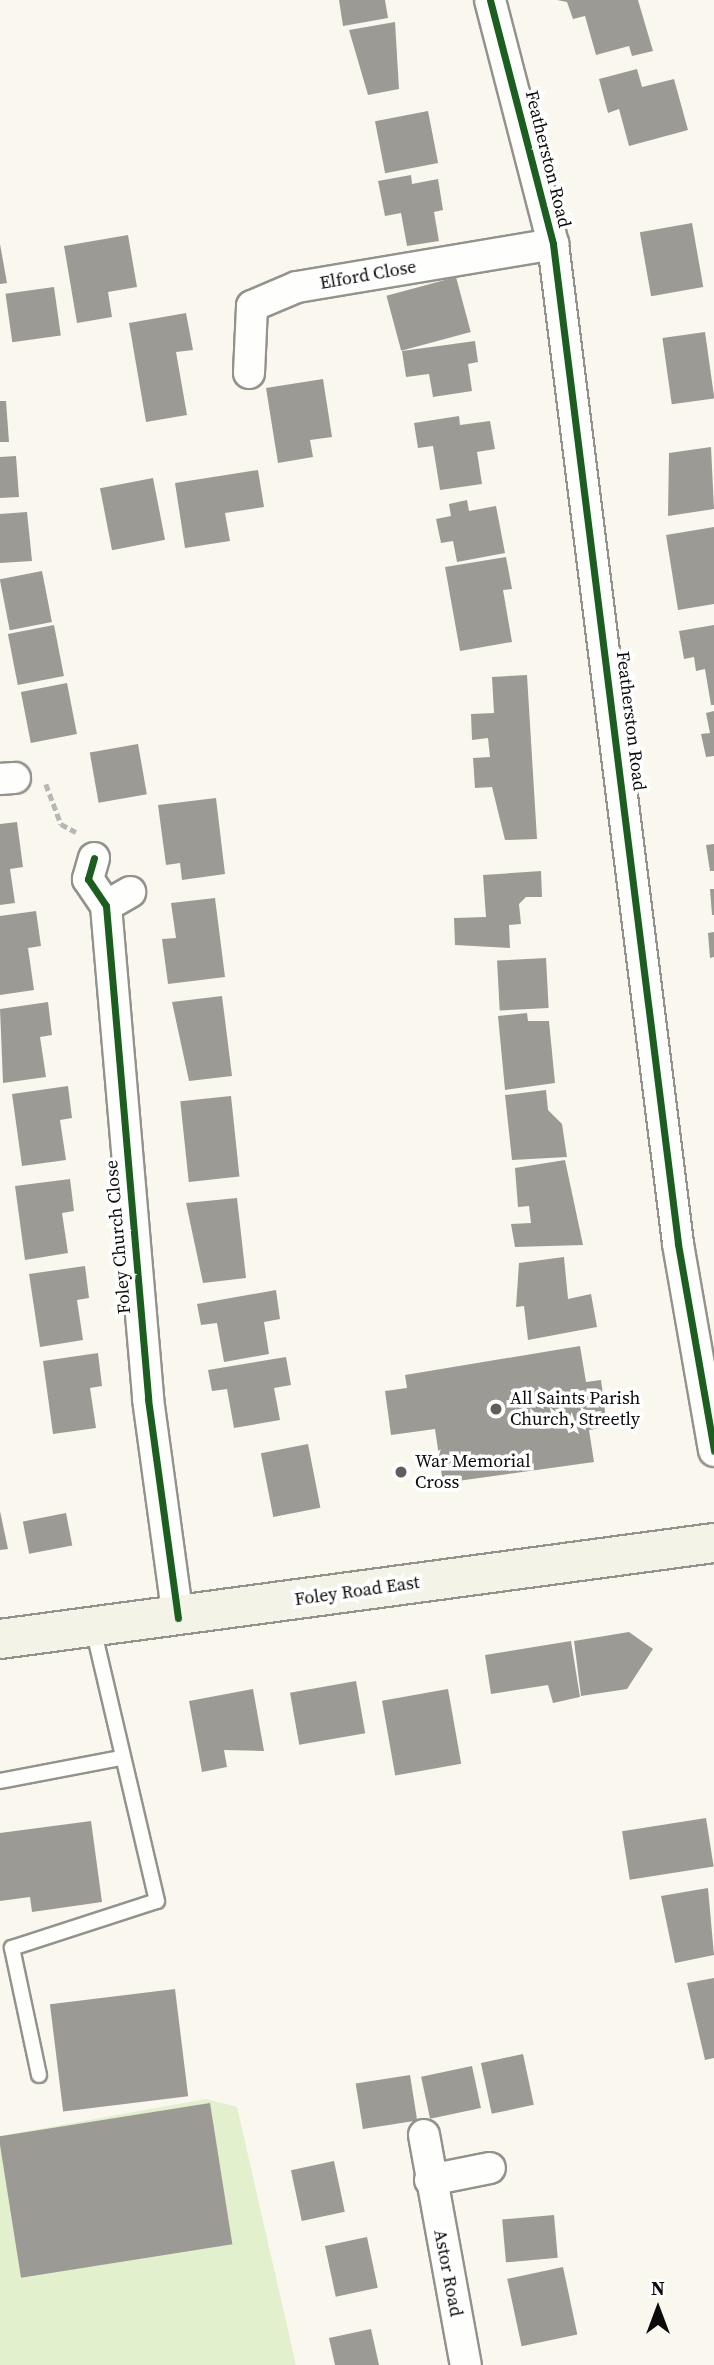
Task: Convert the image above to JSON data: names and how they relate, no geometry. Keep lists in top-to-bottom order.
{
  "streets": {
    "main road": ["Foley Road East"],
    "street": [
      "Featherston Road",
      "Elford Close",
      "Foley Church Close",
      "Astor Road"
    ]
  },
  "crossings": [
    ["Featherston Road", "Elford Close"],
    ["Foley Church Close", "Foley Road East"]
  ],
  "places": ["All Saints Parish Church, Streetly", "War Memorial Cross"],
  "north": "top"
}
